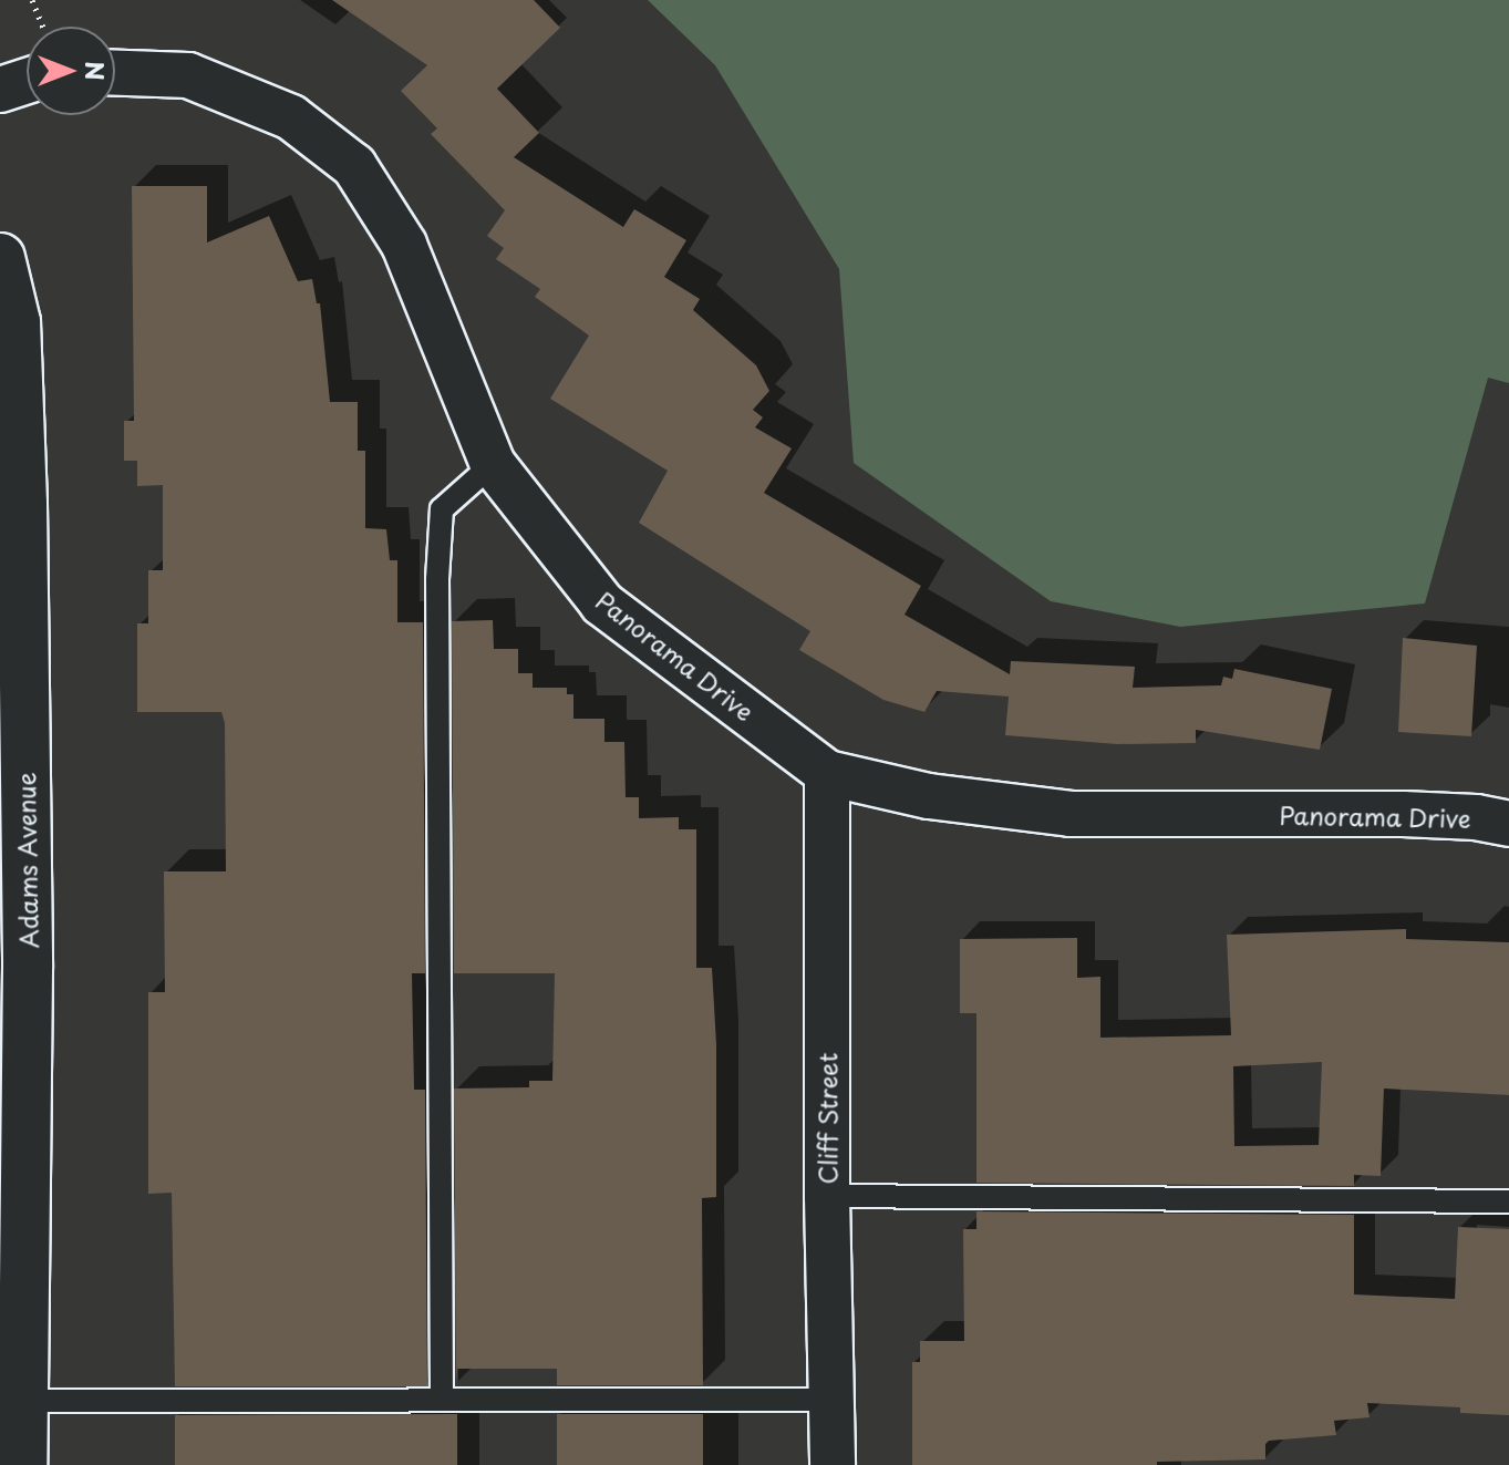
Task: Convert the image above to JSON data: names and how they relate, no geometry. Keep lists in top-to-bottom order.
{
  "streets": {
    "main road": ["Adams Avenue"],
    "street": ["Panorama Drive", "Cliff Street"]
  },
  "crossings": [
    ["Panorama Drive", "Cliff Street"]
  ],
  "north": "right"
}
